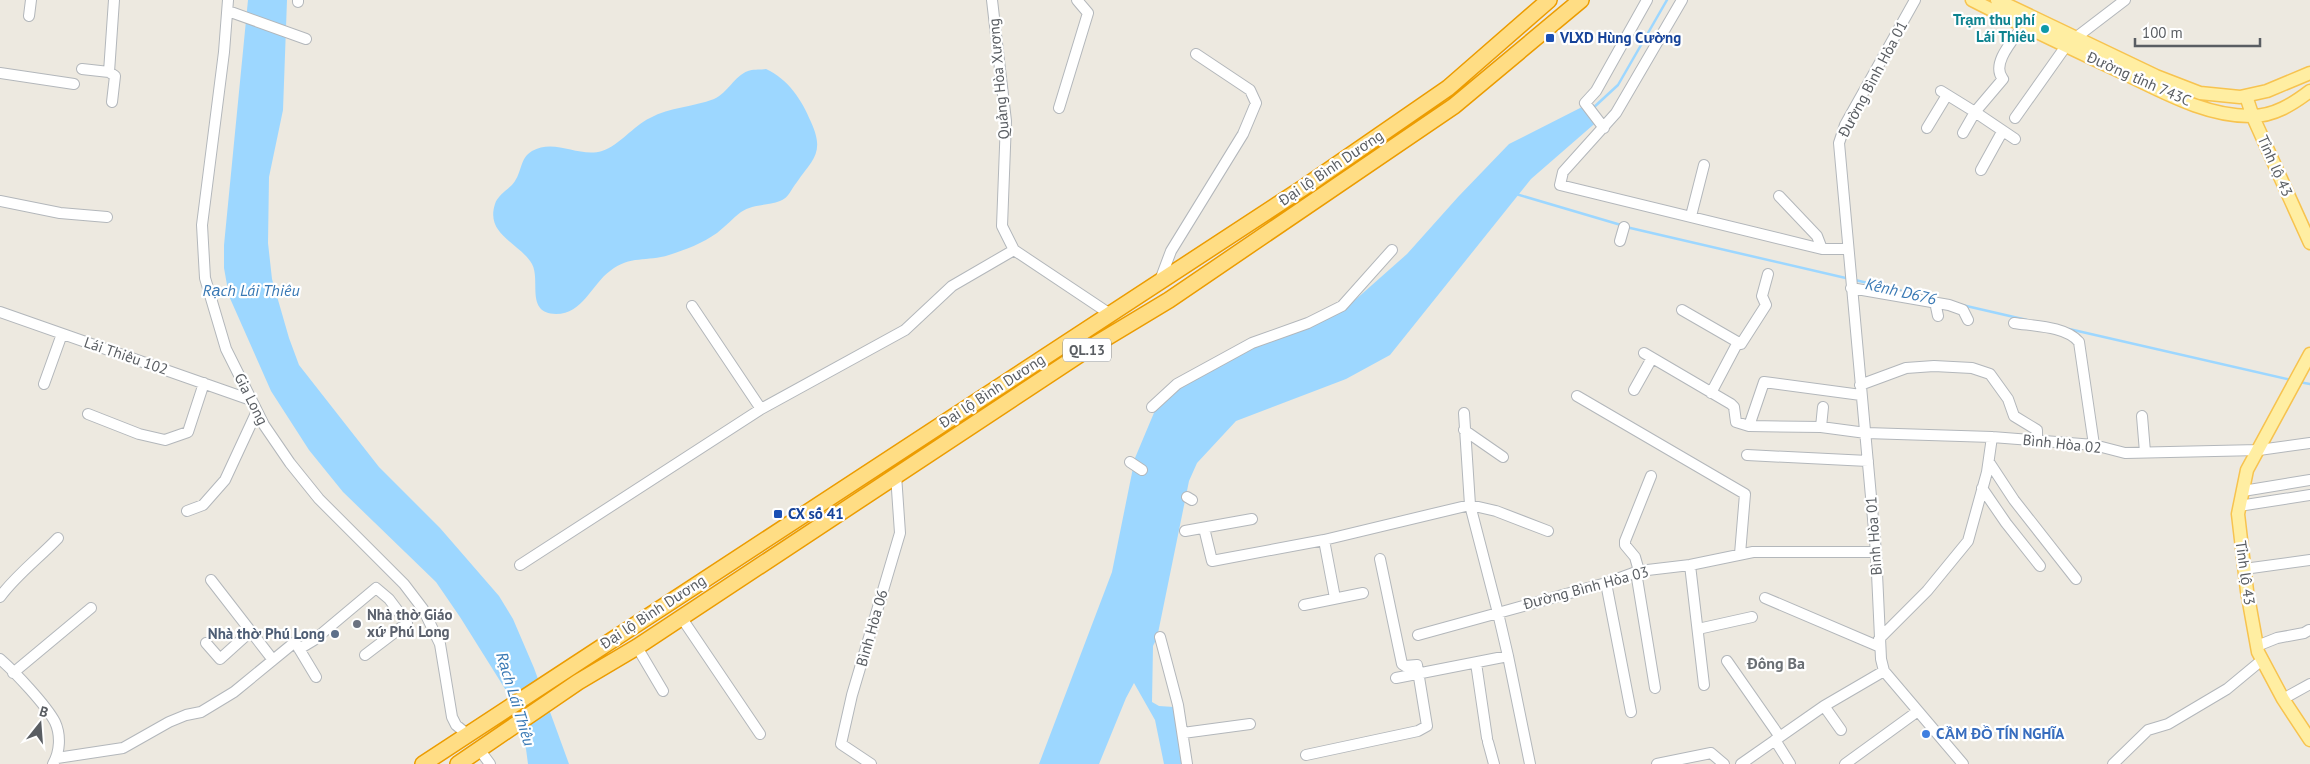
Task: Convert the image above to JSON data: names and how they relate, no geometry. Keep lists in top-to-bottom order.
{
  "streets": {
    "highway": ["Đại lộ Bình Dương", "QL.13"],
    "main road": ["Đường tỉnh 743C", "Tỉnh lộ 43"],
    "street": [
      "Quảng Hòa Xương",
      "Đường Bình Hòa 01",
      "Lái Thiêu 102",
      "Gia Long",
      "Bình Hòa 02",
      "Bình Hòa 01",
      "Đường Bình Hòa 03",
      "Bình Hòa 06"
    ]
  },
  "crossings": [
    ["Quảng Hòa Xương", "Đại lộ Bình Dương"],
    ["Đường Bình Hòa 01", "Bình Hòa 01"],
    ["Đường tỉnh 743C", "Tỉnh lộ 43"],
    ["Tỉnh lộ 43", "Bình Hòa 02"],
    ["Đại lộ Bình Dương", "Gia Long"],
    ["Đại lộ Bình Dương", "Bình Hòa 06"],
    ["Lái Thiêu 102", "Gia Long"],
    ["Bình Hòa 02", "Bình Hòa 01"],
    ["Bình Hòa 01", "Đường Bình Hòa 03"]
  ],
  "districts": ["Đông Ba"],
  "water": ["Rạch Lái Thiêu", "Kênh D676"],
  "places": {
    "other": [
      "Trạm thu phí Lái Thiêu",
      "Nhà thờ Giáo xứ Phú Long",
      "Nhà thờ Phú Long",
      "CẦM ĐỒ TÍN NGHĨA"
    ],
    "transit": ["VLXD Hùng Cường", "CX số 41"]
  },
  "scale_bar": "100 m",
  "north": "top"
}
